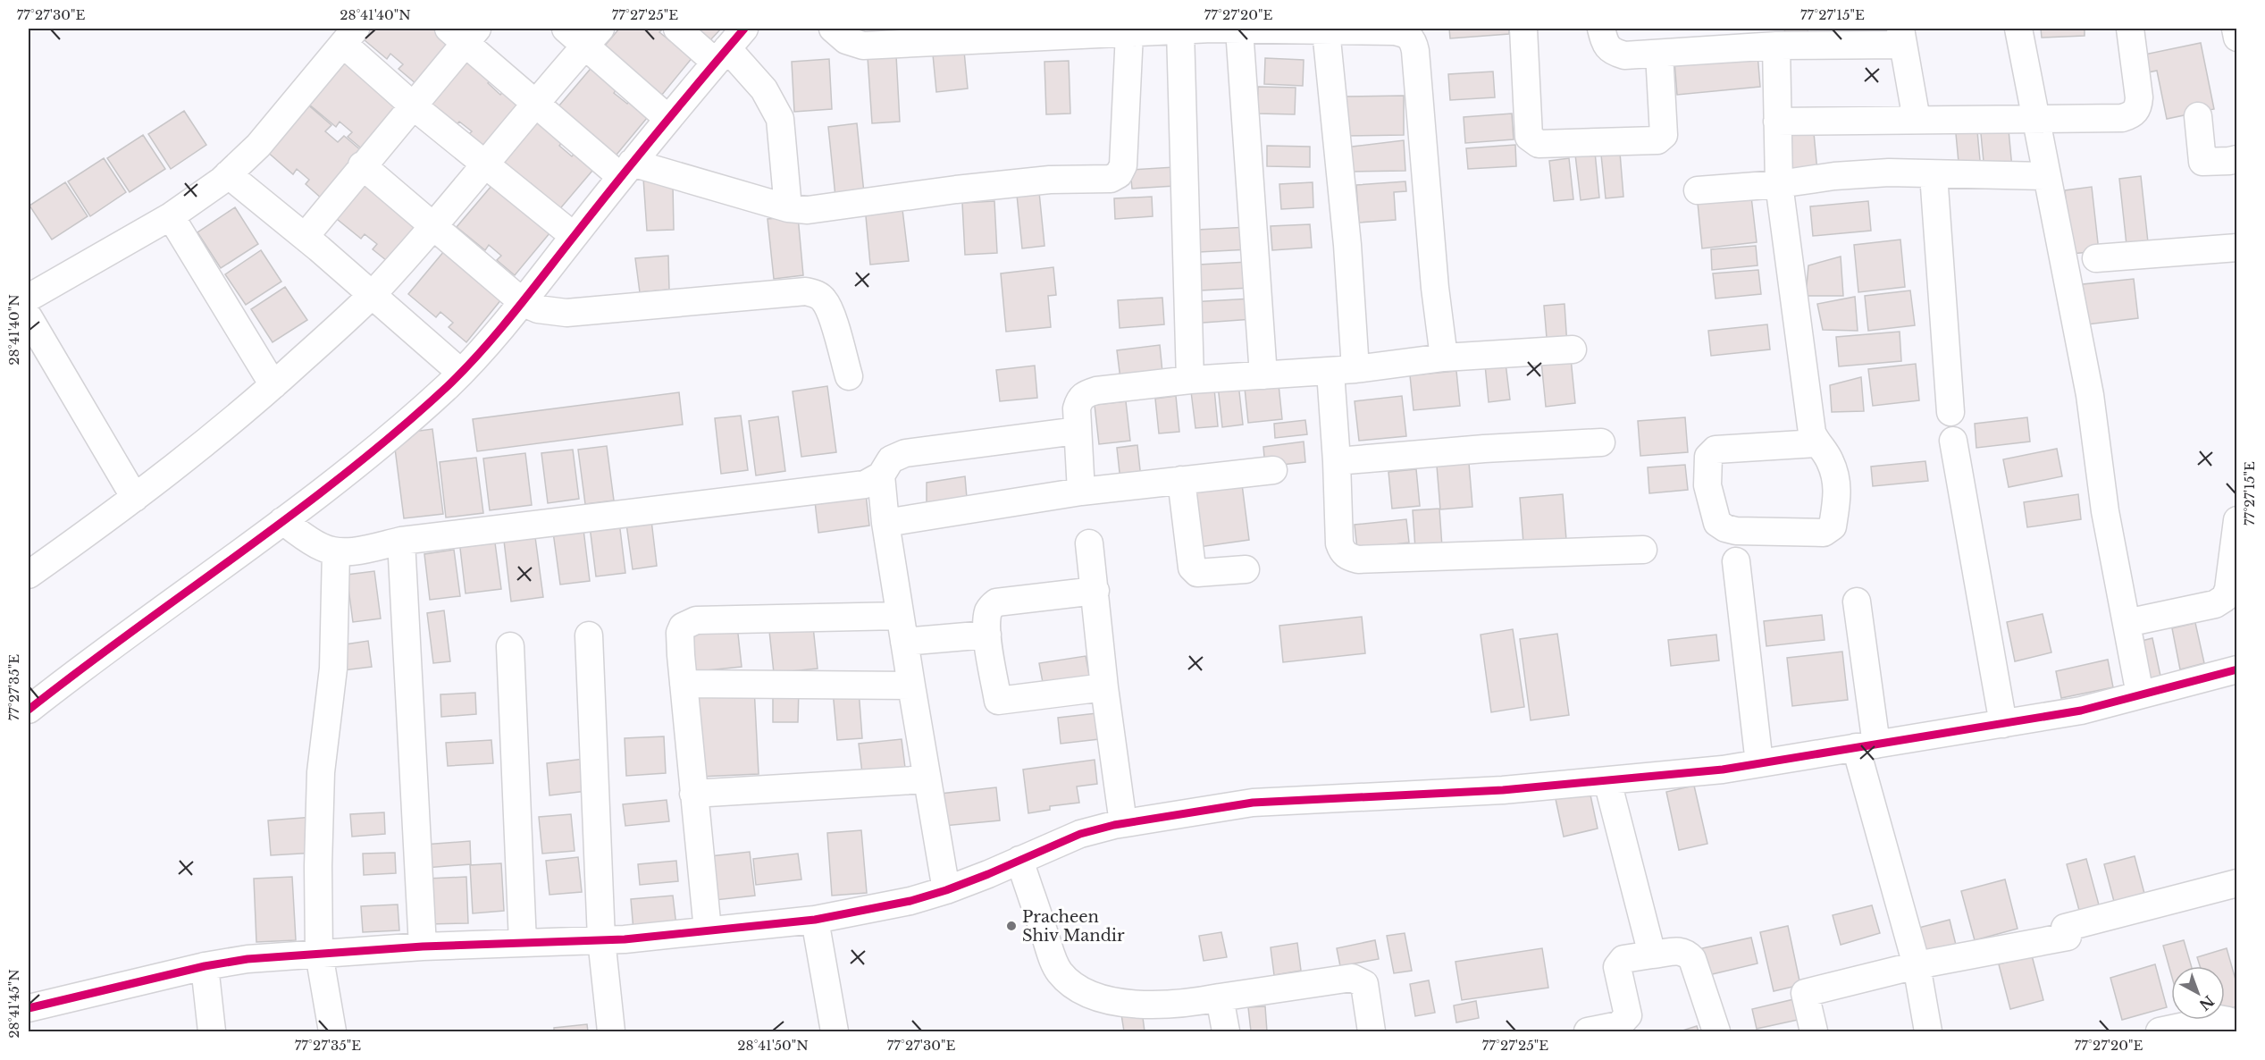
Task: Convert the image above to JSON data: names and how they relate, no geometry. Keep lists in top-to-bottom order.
{
  "places": ["Pracheen Shiv Mandir"],
  "north": "bottom right",
  "coordinates": [
    "77°27'30\"E",
    "28°41'40\"N",
    "77°27'25\"E",
    "77°27'20\"E",
    "77°27'15\"E",
    "77°27'35\"E",
    "28°41'45\"N",
    "28°41'50\"N"
  ]
}
